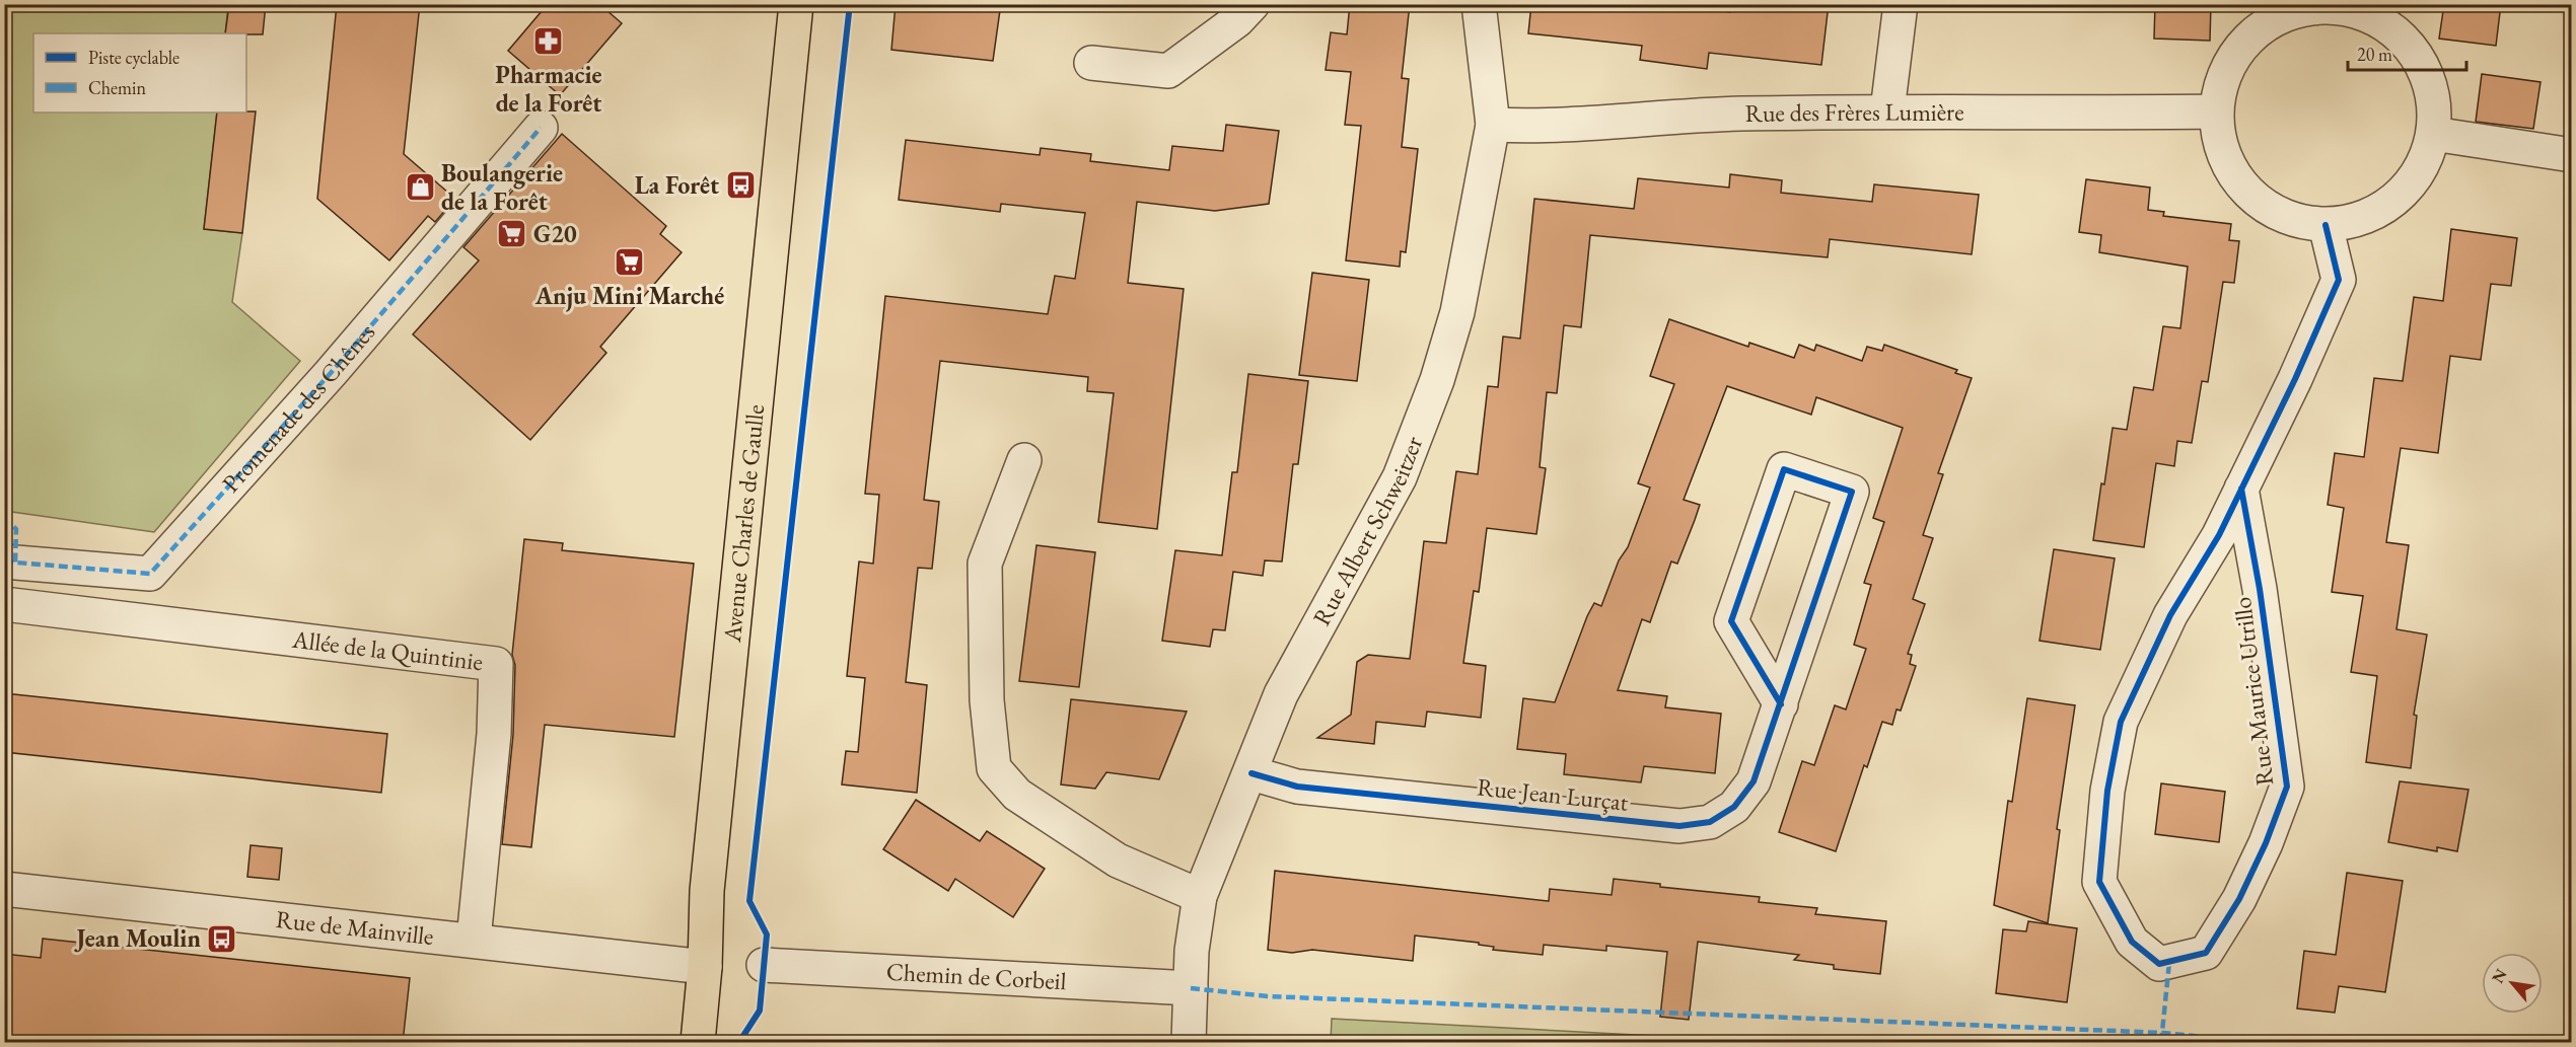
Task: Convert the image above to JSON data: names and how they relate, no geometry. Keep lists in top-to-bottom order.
{
  "streets": {
    "main road": ["Avenue Charles de Gaulle"],
    "street": [
      "Rue des Frères Lumière",
      "Promenade des Chênes",
      "Rue Albert Schweitzer",
      "Allée de la Quintinie",
      "Rue Maurice Utrillo",
      "Rue Jean Lurçat",
      "Rue de Mainville",
      "Chemin de Corbeil"
    ]
  },
  "crossings": [
    ["Rue des Frères Lumière", "Rue Albert Schweitzer"],
    ["Rue des Frères Lumière", "Rue Maurice Utrillo"],
    ["Avenue Charles de Gaulle", "Rue de Mainville"],
    ["Rue Albert Schweitzer", "Rue Jean Lurçat"],
    ["Rue Albert Schweitzer", "Chemin de Corbeil"],
    ["Allée de la Quintinie", "Rue de Mainville"]
  ],
  "places": {
    "pharmacy": ["Pharmacie de la Forêt"],
    "bus stop": ["La Forêt", "Jean Moulin"],
    "shop": ["Boulangerie de la Forêt"],
    "supermarket": ["G20", "Anju Mini Marché"]
  },
  "legend": ["Piste cyclable", "Chemin"],
  "scale_bar": "20 m",
  "north": "top left"
}
